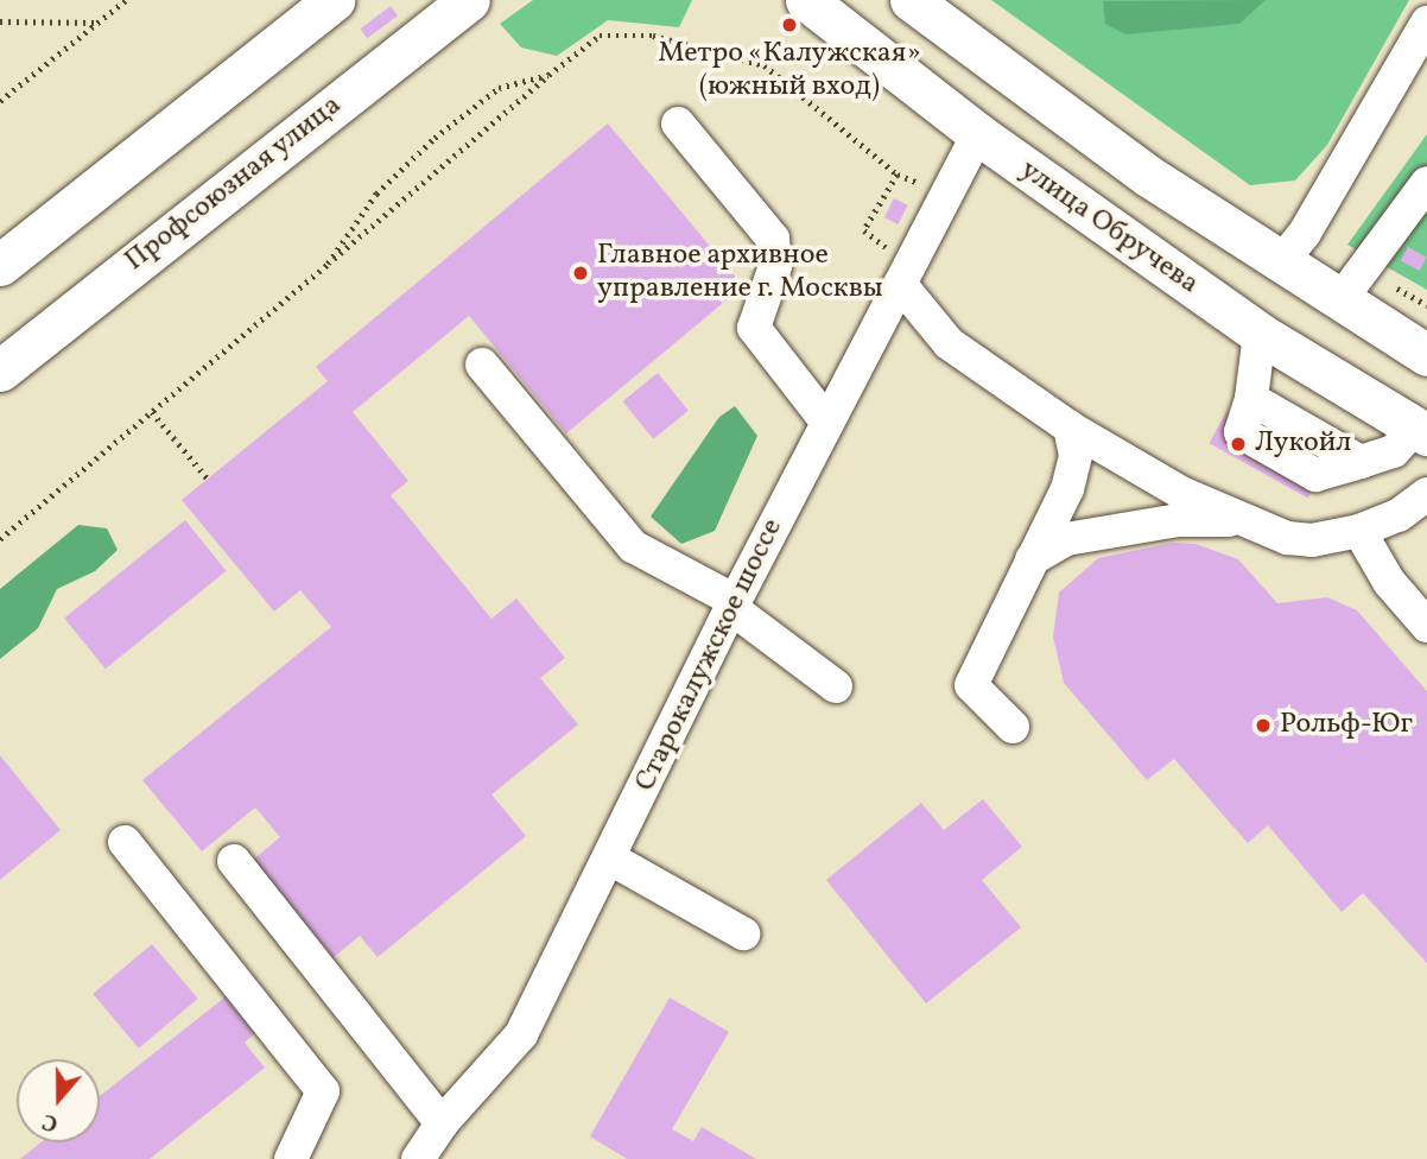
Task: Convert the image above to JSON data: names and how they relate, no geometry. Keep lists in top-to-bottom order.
{
  "streets": {
    "main road": ["Профсоюзная улица", "улица Обручева"],
    "street": ["Старокалужское шоссе"]
  },
  "crossings": [
    ["улица Обручева", "Старокалужское шоссе"]
  ],
  "places": [
    "Метро «Калужская» (южный вход)",
    "Главное архивное управление г. Москвы",
    "Лукойл",
    "Рольф-Юг"
  ],
  "north": "bottom"
}
